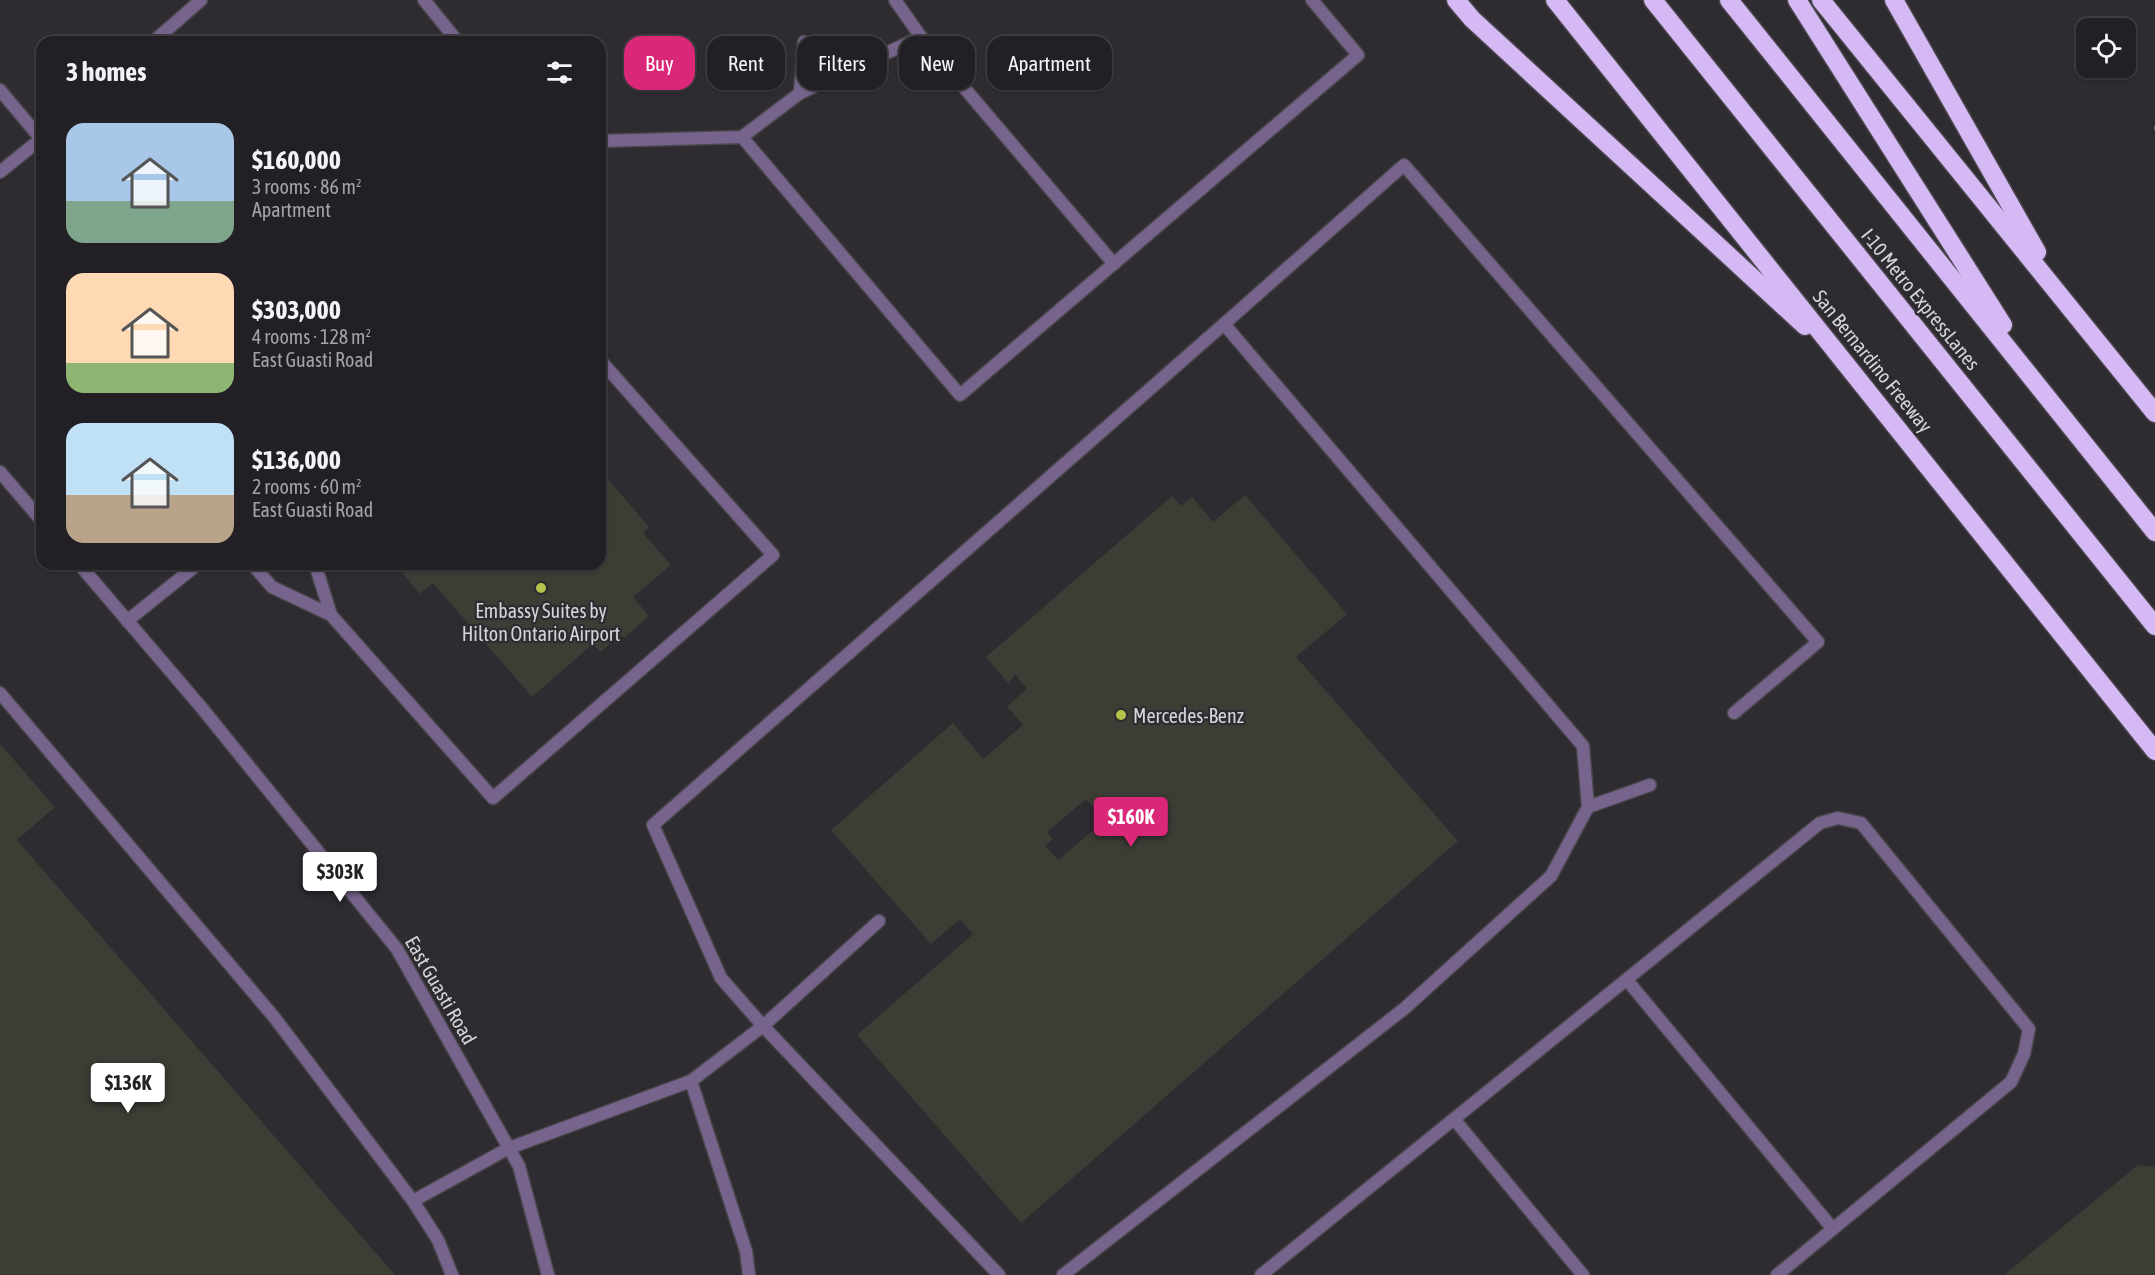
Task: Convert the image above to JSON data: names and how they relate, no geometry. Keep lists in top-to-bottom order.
{
  "streets": {
    "highway": ["I-10 Metro ExpressLanes", "San Bernardino Freeway"],
    "street": ["East Guasti Road"]
  },
  "places": ["Embassy Suites by Hilton Ontario Airport", "Mercedes-Benz"],
  "page": {
    "chip": [
      "Buy",
      "Rent",
      "Filters",
      "New",
      "Apartment"
    ],
    "heading": "3 homes",
    "list": [
      {
        "name": "$160,000",
        "note": "3 rooms · 86 m² · Apartment"
      },
      {
        "name": "$303,000",
        "note": "4 rooms · 128 m² · East Guasti Road"
      },
      {
        "name": "$136,000",
        "note": "2 rooms · 60 m² · East Guasti Road"
      }
    ],
    "price": ["$160K", "$303K", "$136K"]
  }
}
